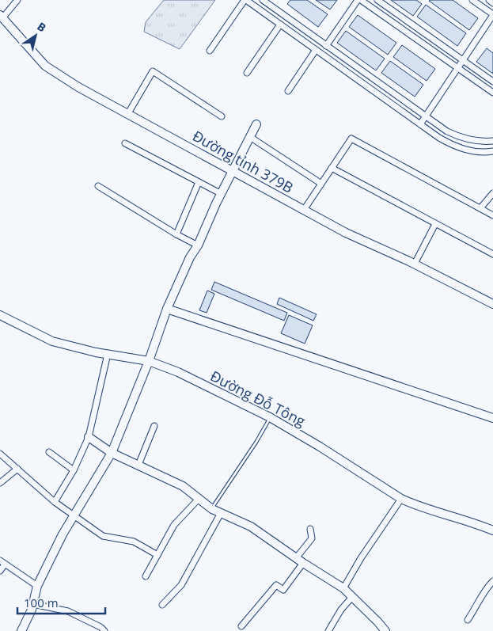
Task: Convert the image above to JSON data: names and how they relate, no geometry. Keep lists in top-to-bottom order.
{
  "streets": {
    "street": ["Đường tỉnh 379B", "Đường Đỗ Tông"]
  },
  "scale_bar": "100 m",
  "north": "top right"
}
